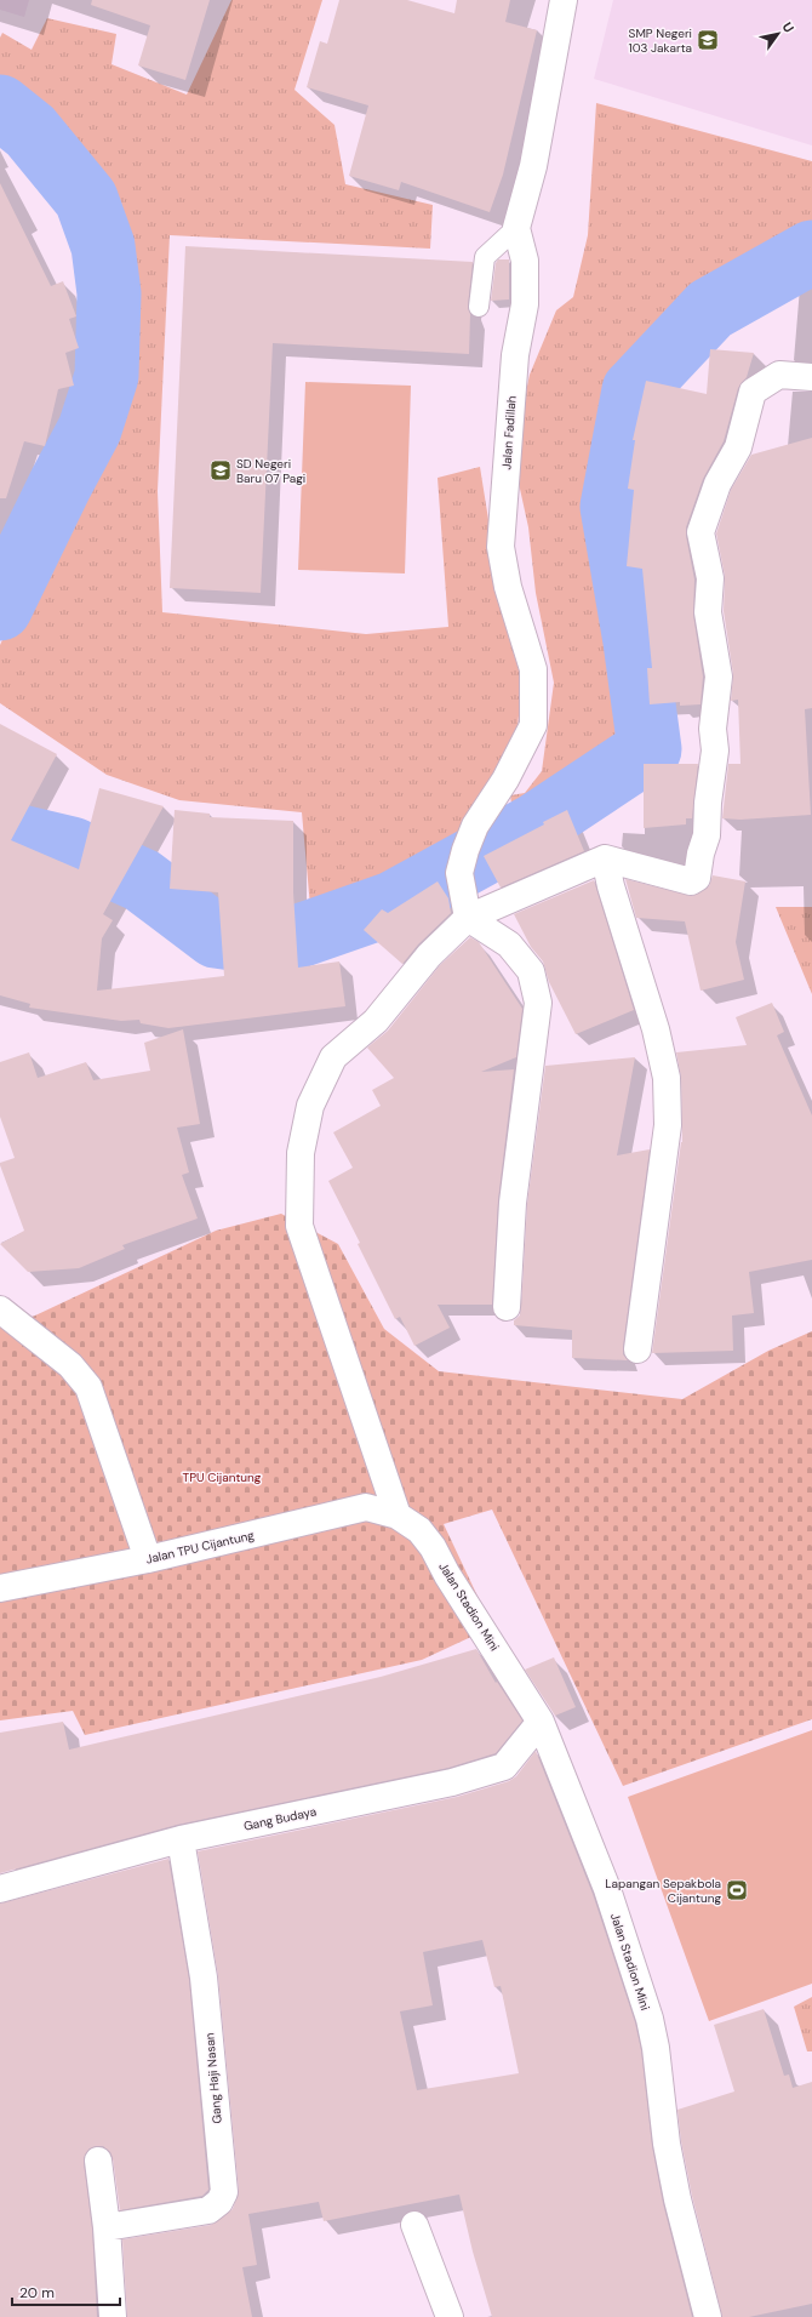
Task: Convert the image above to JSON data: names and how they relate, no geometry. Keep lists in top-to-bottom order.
{
  "streets": {
    "street": [
      "Jalan Fadillah",
      "Jalan TPU Cijantung",
      "Jalan Stadion Mini",
      "Gang Budaya",
      "Gang Haji Nasan"
    ]
  },
  "crossings": [
    ["Jalan TPU Cijantung", "Jalan Stadion Mini"],
    ["Jalan Stadion Mini", "Gang Budaya"],
    ["Gang Budaya", "Gang Haji Nasan"]
  ],
  "parks": ["TPU Cijantung"],
  "places": {
    "school or university": ["SMP Negeri 103 Jakarta", "SD Negeri Baru 07 Pagi"],
    "sports": ["Lapangan Sepakbola Cijantung"]
  },
  "scale_bar": "20 m",
  "north": "top right"
}
